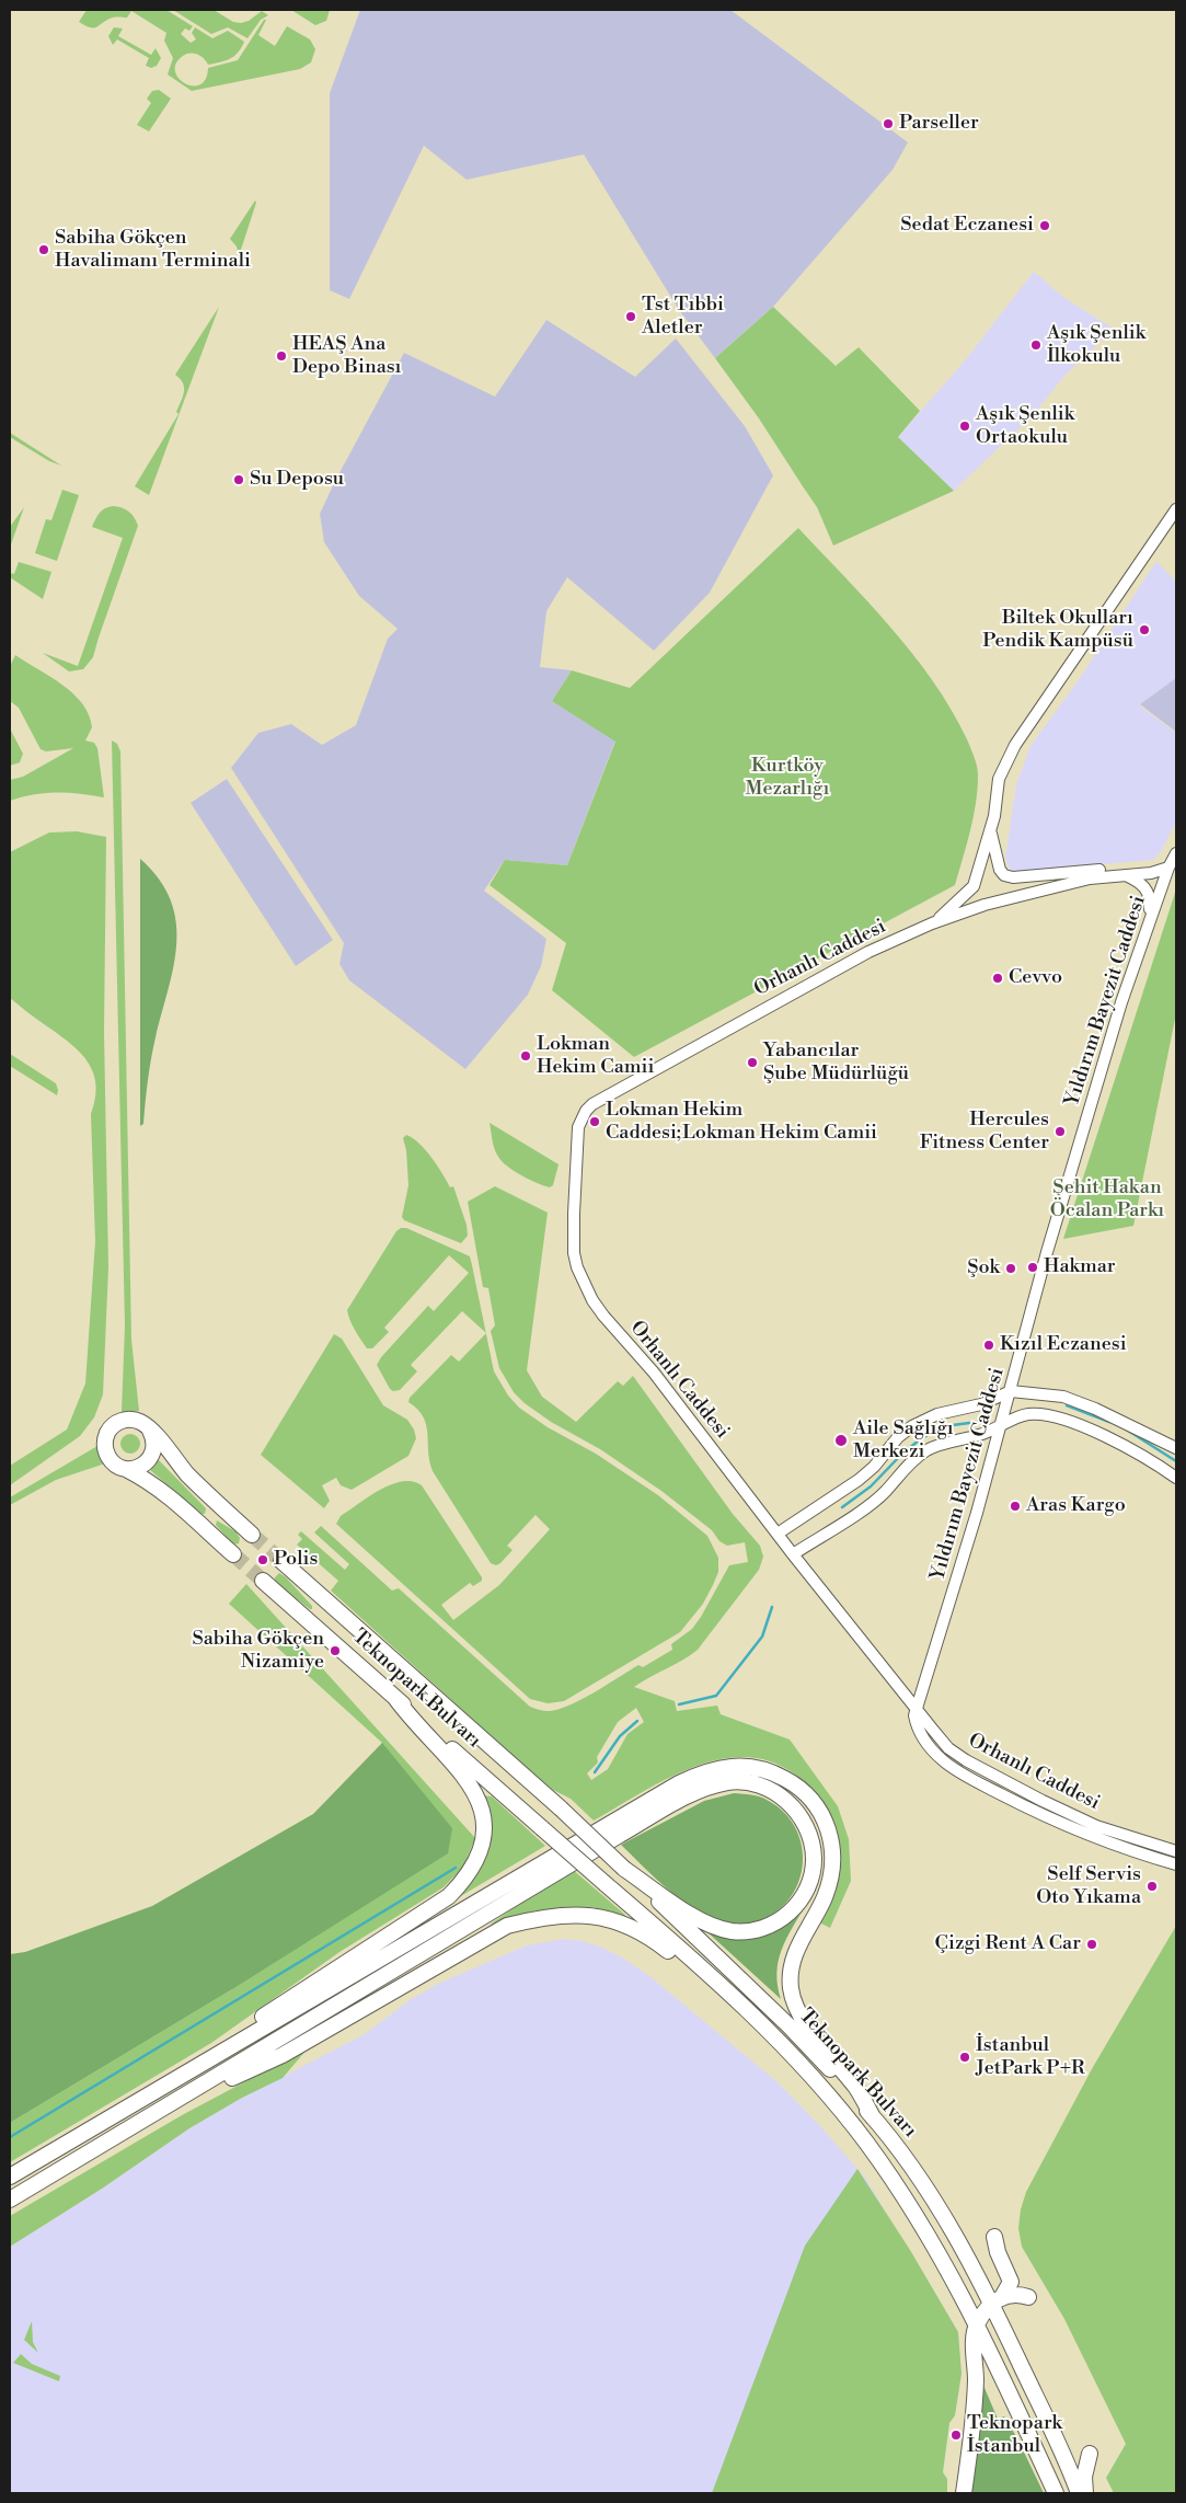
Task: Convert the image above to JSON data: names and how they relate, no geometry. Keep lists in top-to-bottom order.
{
  "streets": {
    "highway": ["Teknopark Bulvarı"],
    "street": ["Orhanlı Caddesi", "Yıldırım Bayezit Caddesi"]
  },
  "crossings": [
    ["Orhanlı Caddesi", "Yıldırım Bayezit Caddesi"]
  ],
  "parks": ["Kurtköy Mezarlığı", "Şehit Hakan Öcalan Parkı"],
  "places": [
    "Parseller",
    "Sedat Eczanesi",
    "Sabiha Gökçen Havalimanı Terminali",
    "Tst Tıbbi Aletler",
    "Aşık Şenlik İlkokulu",
    "HEAŞ Ana Depo Binası",
    "Aşık Şenlik Ortaokulu",
    "Su Deposu",
    "Biltek Okulları Pendik Kampüsü",
    "Cevvo",
    "Lokman Hekim Camii",
    "Yabancılar Şube Müdürlüğü",
    "Lokman Hekim Caddesi;Lokman Hekim Camii",
    "Hercules Fitness Center",
    "Hakmar",
    "Şok",
    "Kızıl Eczanesi",
    "Aile Sağlığı Merkezi",
    "Aras Kargo",
    "Polis",
    "Sabiha Gökçen Nizamiye",
    "Self Servis Oto Yıkama",
    "Çizgi Rent A Car",
    "İstanbul JetPark P+R",
    "Teknopark İstanbul"
  ]
}
